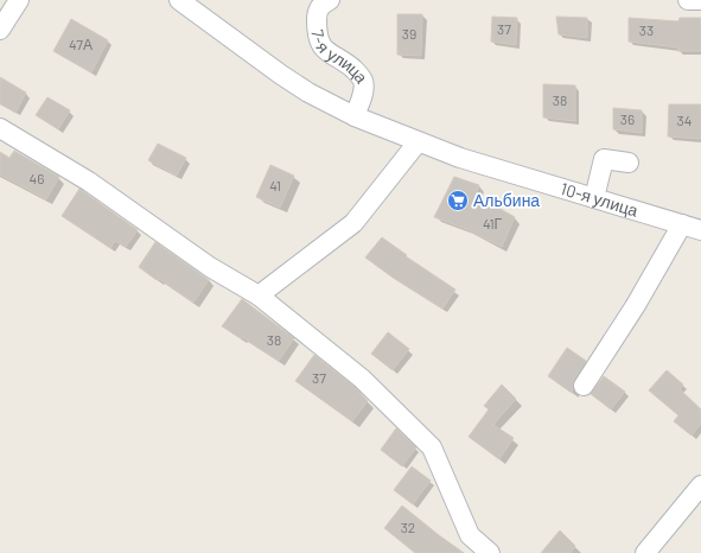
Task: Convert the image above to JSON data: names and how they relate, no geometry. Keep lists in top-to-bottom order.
{
  "streets": {
    "street": ["7-я улица", "10-я улица"]
  },
  "crossings": [
    ["7-я улица", "10-я улица"]
  ],
  "places": {
    "supermarket": ["Альбина"]
  },
  "house_numbers": [
    "37",
    "33",
    "39",
    "47А",
    "38",
    "36",
    "34",
    "46",
    "41",
    "41Г",
    "38",
    "37",
    "32"
  ]
}
